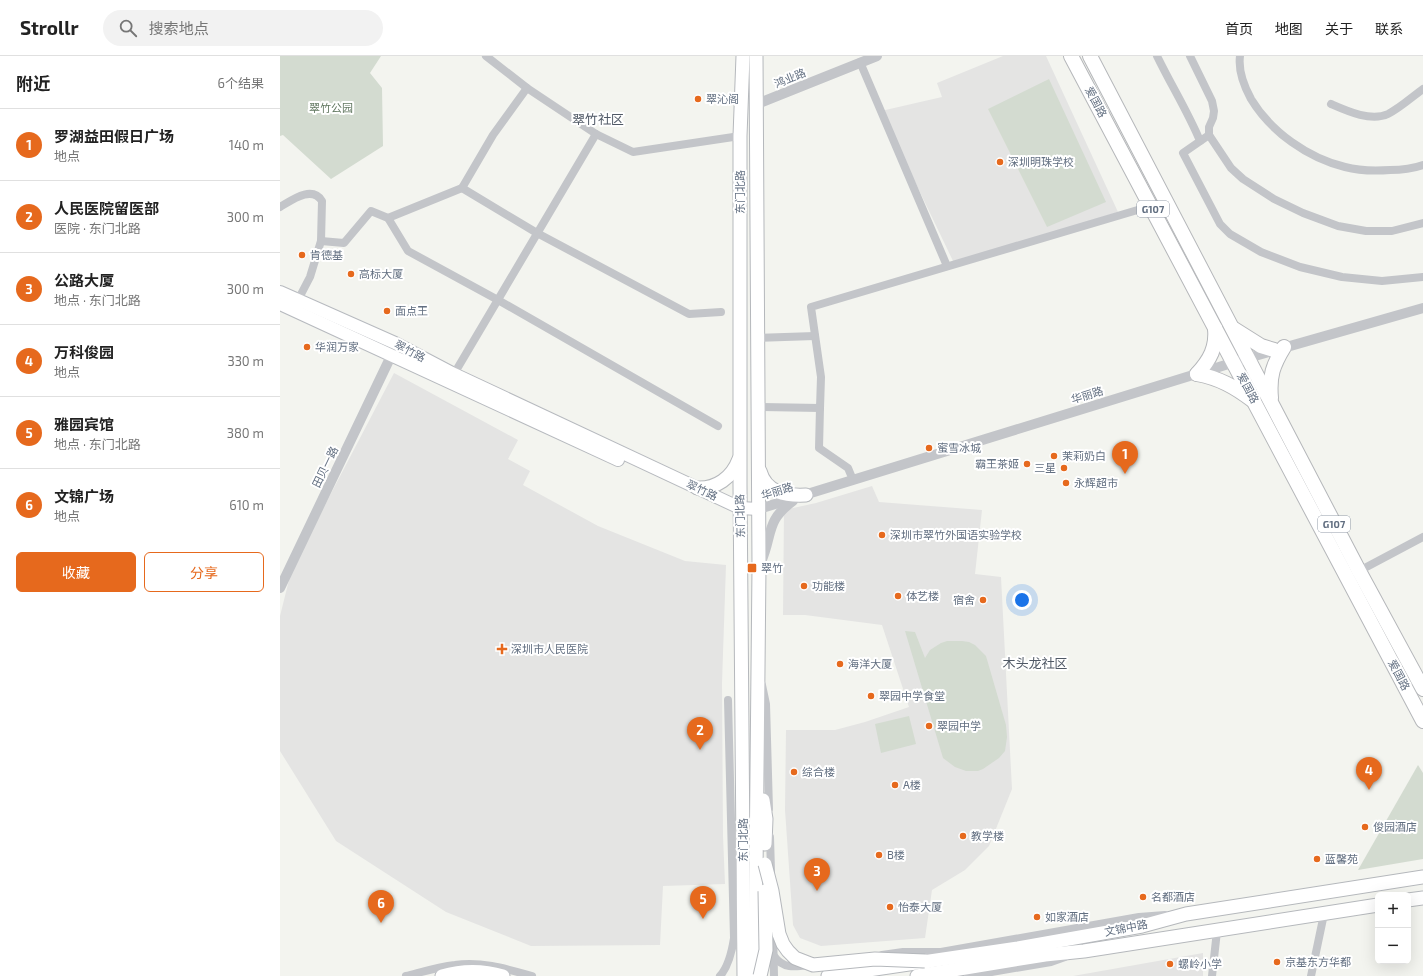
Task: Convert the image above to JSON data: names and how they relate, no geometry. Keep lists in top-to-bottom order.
{
  "streets": {
    "highway": ["爱国路", "G107"],
    "main road": ["东门北路", "翠竹路", "文锦中路"],
    "street": ["鸿业路", "华丽路", "田贝一路"]
  },
  "crossings": [
    ["鸿业路", "东门北路"],
    ["爱国路", "华丽路"],
    ["东门北路", "翠竹路"],
    ["东门北路", "华丽路"],
    ["翠竹路", "田贝一路"]
  ],
  "districts": ["翠竹社区", "木头龙社区"],
  "parks": ["翠竹公园"],
  "places": {
    "other": [
      "翠沁阁",
      "深圳明珠学校",
      "肯德基",
      "高标大厦",
      "面点王",
      "华润万家",
      "蜜雪冰城",
      "茉莉奶白",
      "霸王茶姬",
      "三星",
      "永辉超市",
      "深圳市翠竹外国语实验学校",
      "功能楼",
      "体艺楼",
      "宿舍",
      "海洋大厦",
      "翠园中学食堂",
      "翠园中学",
      "综合楼",
      "A楼",
      "俊园酒店",
      "教学楼",
      "B楼",
      "蓝馨苑",
      "名都酒店",
      "怡泰大厦",
      "如家酒店",
      "京基东方华都",
      "螺岭小学"
    ],
    "transit": ["翠竹"],
    "health": ["深圳市人民医院"]
  },
  "page": {
    "header": "Strollr",
    "search": "搜索地点",
    "nav": [
      "首页",
      "地图",
      "关于",
      "联系"
    ],
    "heading": ["附近", "6个结果"],
    "list": [
      {
        "mark": "1",
        "name": "罗湖益田假日广场",
        "note": "地点",
        "value": "140 m"
      },
      {
        "mark": "2",
        "name": "人民医院留医部",
        "note": "医院 · 东门北路",
        "value": "300 m"
      },
      {
        "mark": "3",
        "name": "公路大厦",
        "note": "地点 · 东门北路",
        "value": "300 m"
      },
      {
        "mark": "4",
        "name": "万科俊园",
        "note": "地点",
        "value": "330 m"
      },
      {
        "mark": "5",
        "name": "雅园宾馆",
        "note": "地点 · 东门北路",
        "value": "380 m"
      },
      {
        "mark": "6",
        "name": "文锦广场",
        "note": "地点",
        "value": "610 m"
      }
    ],
    "pins": [
      "1",
      "2",
      "4",
      "3",
      "5",
      "6"
    ],
    "buttons": ["收藏", "分享"],
    "map_buttons": ["+", "−"]
  }
}
